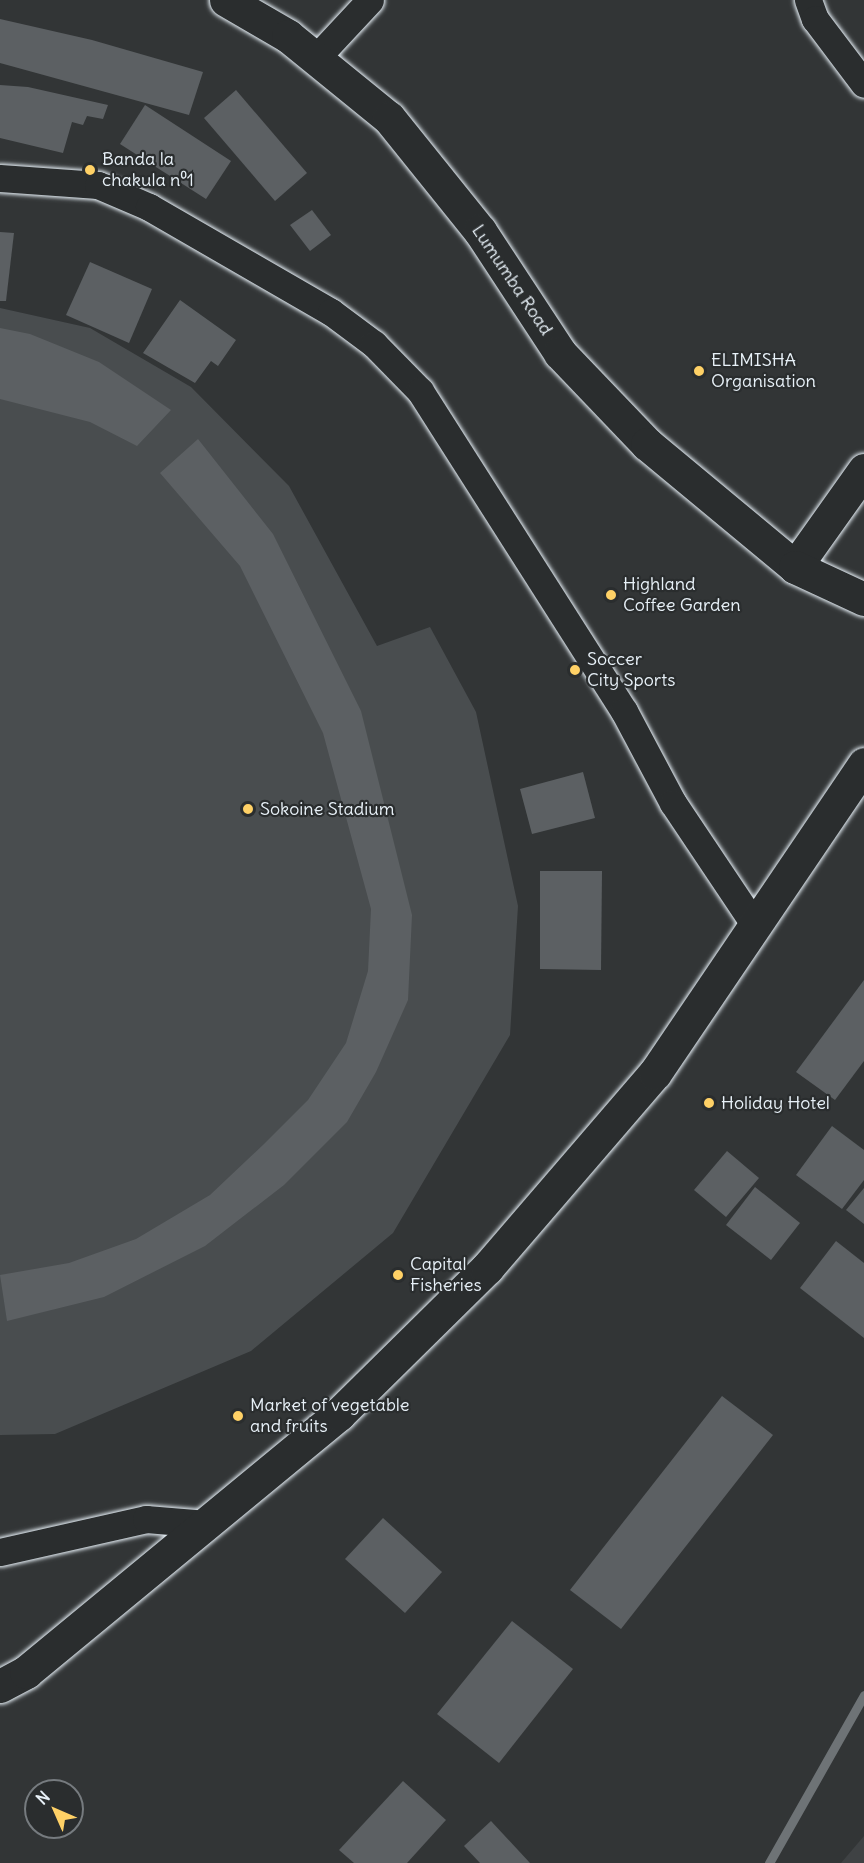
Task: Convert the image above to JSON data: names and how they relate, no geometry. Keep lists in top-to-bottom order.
{
  "streets": {
    "main road": ["Lumumba Road"]
  },
  "places": [
    "Banda la chakula n⁰1",
    "ELIMISHA Organisation",
    "Highland Coffee Garden",
    "Soccer City Sports",
    "Sokoine Stadium",
    "Holiday Hotel",
    "Capital Fisheries",
    "Market of vegetable and fruits"
  ],
  "north": "top left"
}
